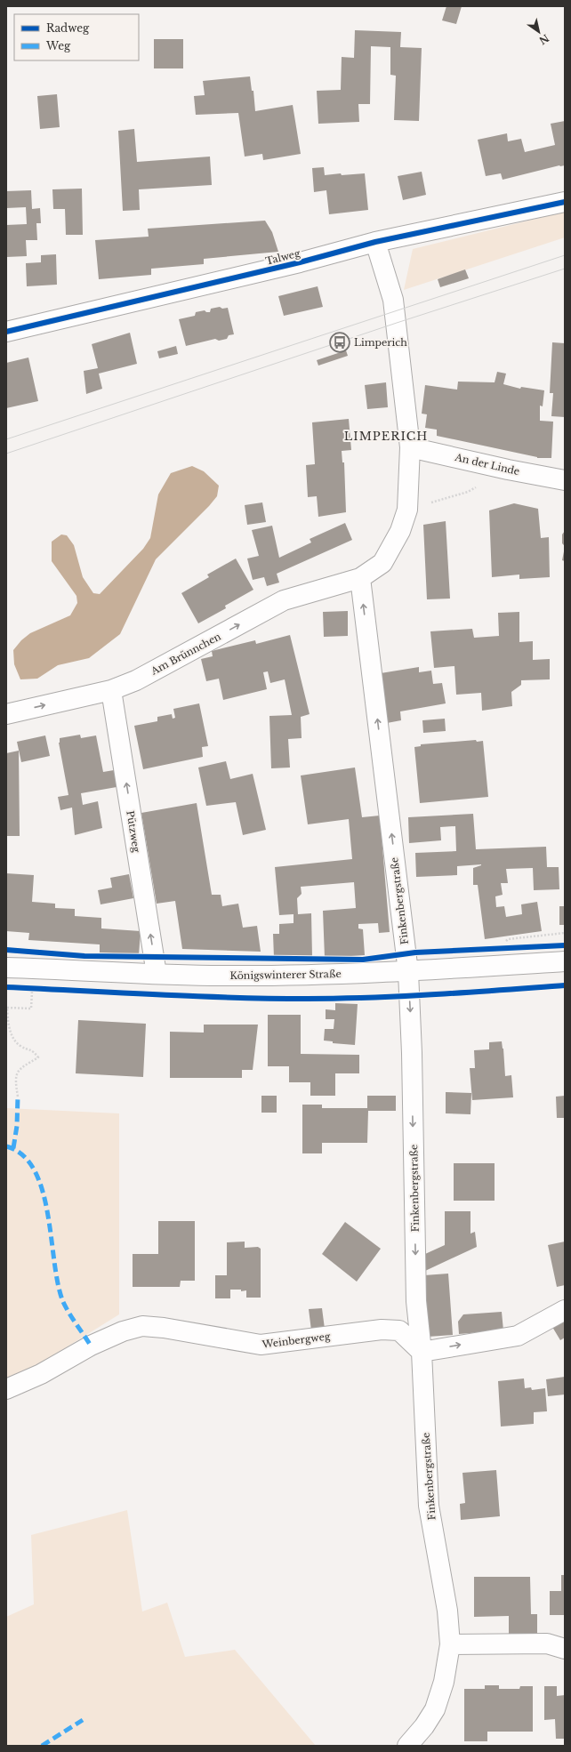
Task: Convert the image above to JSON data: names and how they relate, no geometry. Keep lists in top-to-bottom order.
{
  "streets": {
    "street": [
      "Talweg",
      "An der Linde",
      "Am Brünnchen",
      "Pützweg",
      "Finkenbergstraße",
      "Königswinterer Straße",
      "Weinbergweg"
    ]
  },
  "crossings": [
    ["Am Brünnchen", "Pützweg"],
    ["Am Brünnchen", "Finkenbergstraße"],
    ["Pützweg", "Königswinterer Straße"],
    ["Finkenbergstraße", "Königswinterer Straße"],
    ["Finkenbergstraße", "Weinbergweg"]
  ],
  "one_way": ["Am Brünnchen", "Pützweg"],
  "districts": ["LIMPERICH"],
  "places": {
    "bus stop": ["Limperich"]
  },
  "legend": ["Radweg", "Weg"],
  "north": "bottom right"
}
